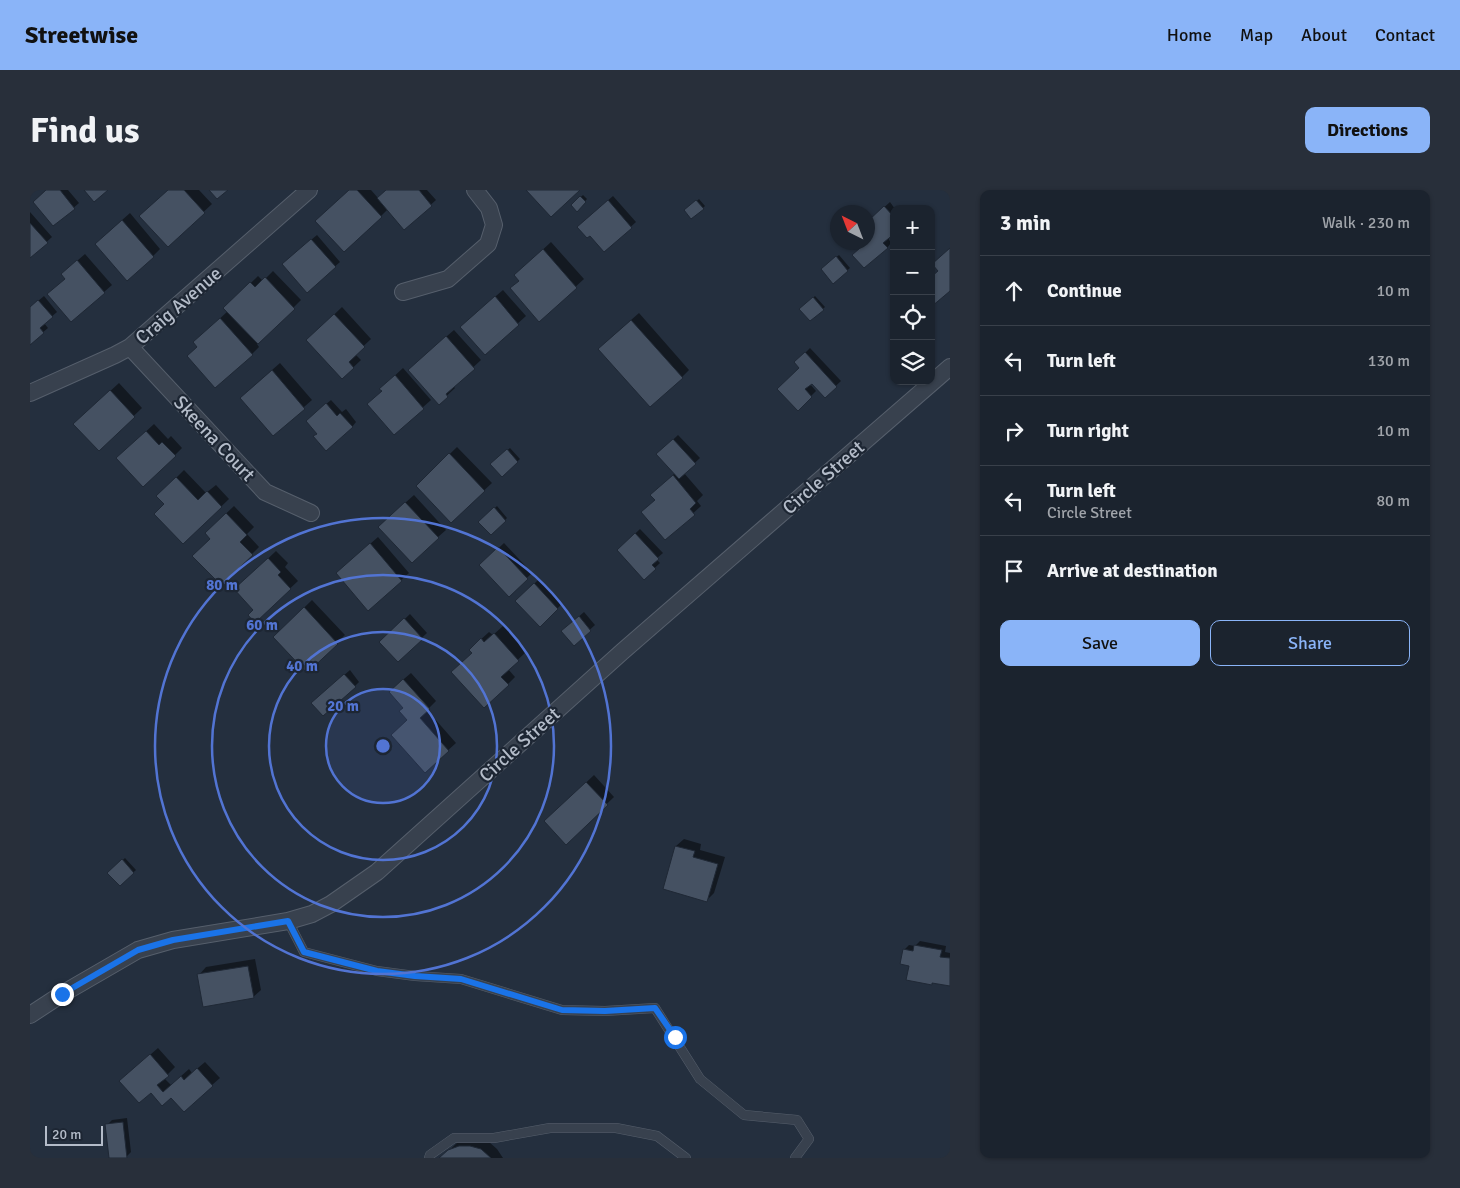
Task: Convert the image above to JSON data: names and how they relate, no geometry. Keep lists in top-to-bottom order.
{
  "streets": {
    "street": ["Craig Avenue", "Skeena Court", "Circle Street"]
  },
  "crossings": [
    ["Craig Avenue", "Skeena Court"]
  ],
  "scale_bar": "20 m",
  "north": "top left",
  "page": {
    "header": "Streetwise",
    "nav": [
      "Home",
      "Map",
      "About",
      "Contact"
    ],
    "buttons": [
      "Directions",
      ["Save", "Share"]
    ],
    "title": "Find us",
    "heading": ["3 min", "Walk · 230 m"],
    "map_buttons": ["+", "−"],
    "list": [
      ["Continue", "10 m"],
      ["Turn left", "130 m"],
      ["Turn right", "10 m"],
      ["Turn left", "Circle Street", "80 m"],
      "Arrive at destination"
    ],
    "scale": "20 m"
  },
  "rings": [
    "80 m",
    "60 m",
    "40 m",
    "20 m"
  ]
}
